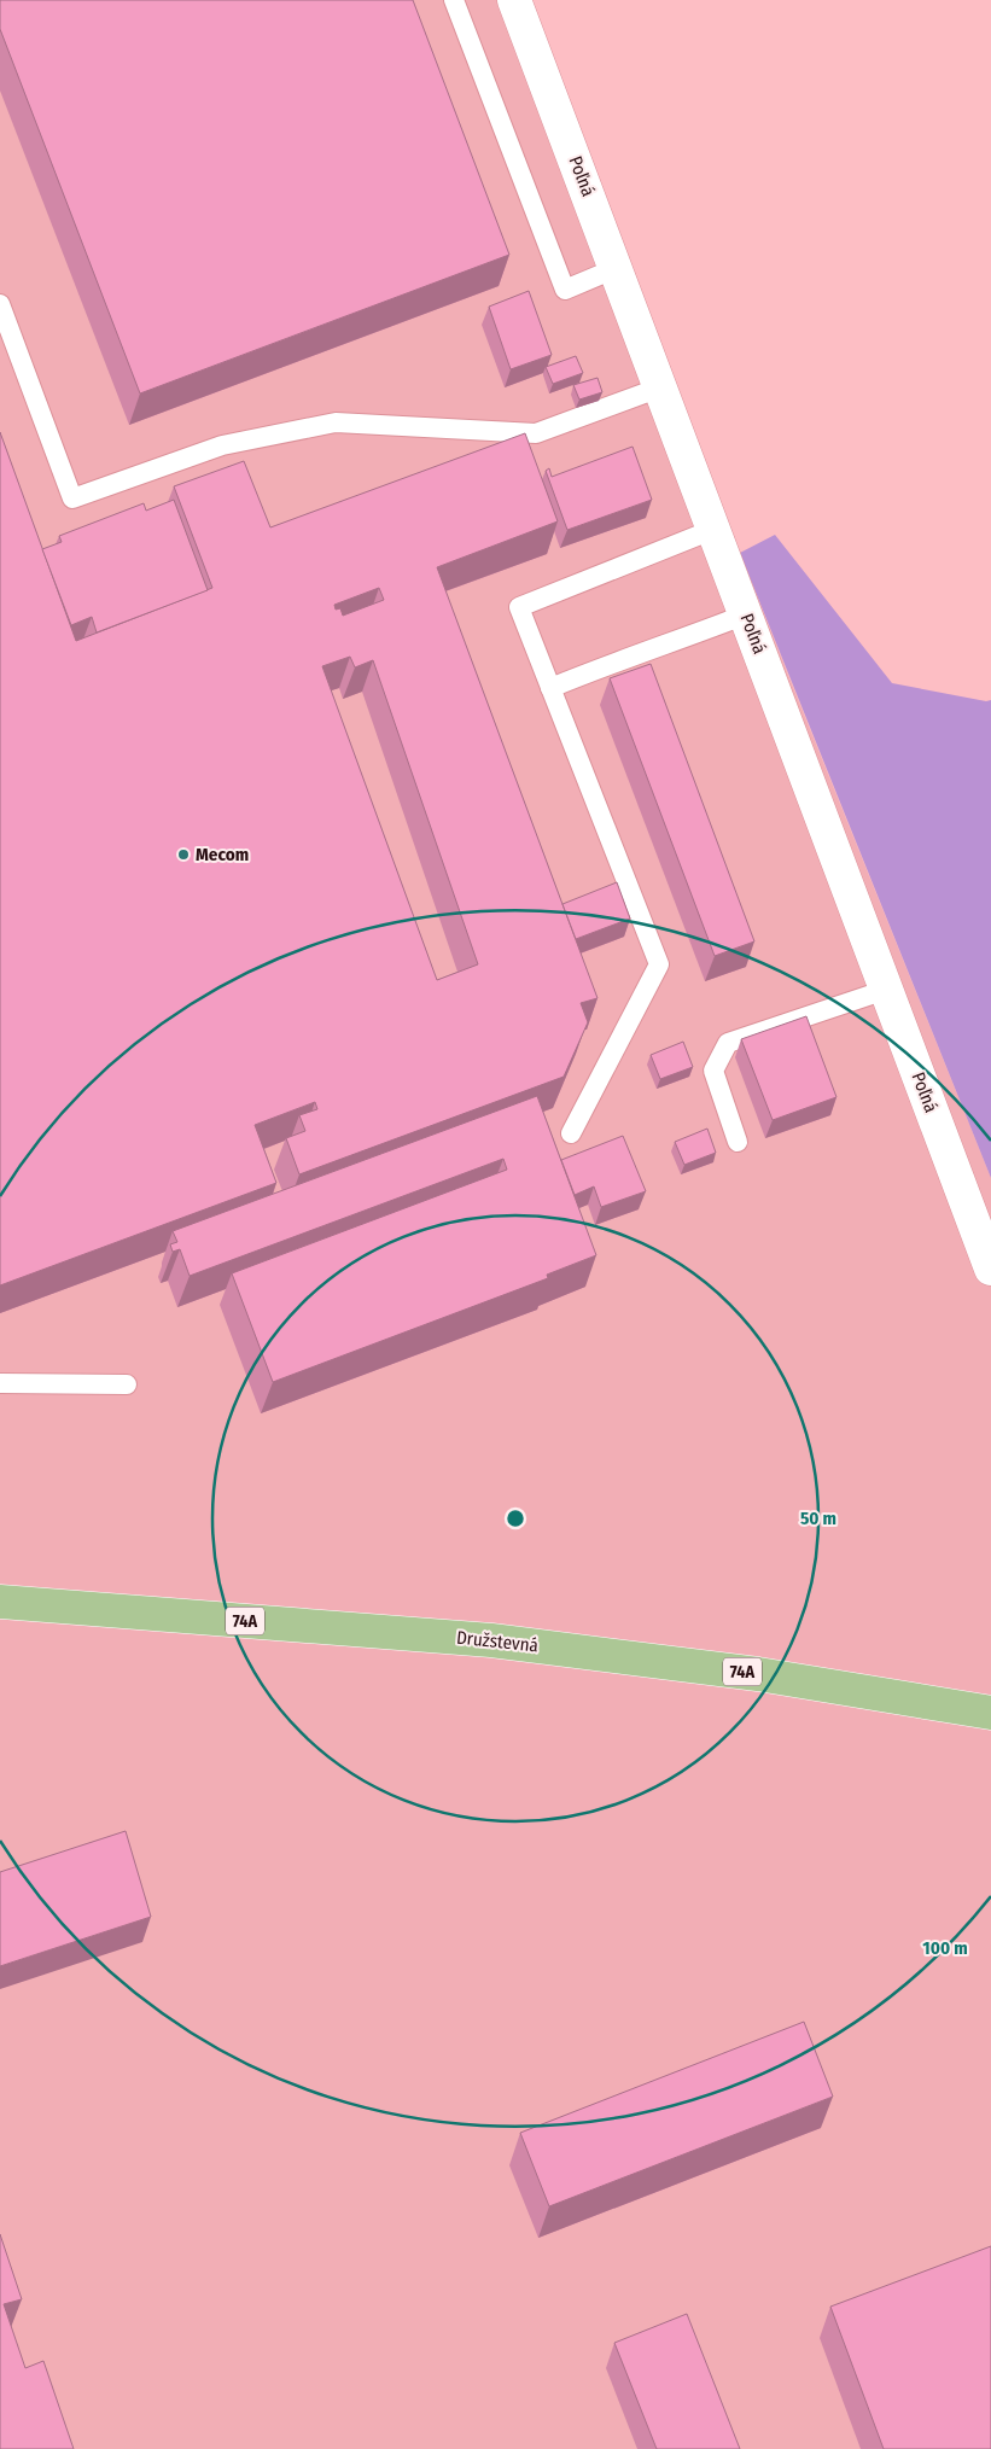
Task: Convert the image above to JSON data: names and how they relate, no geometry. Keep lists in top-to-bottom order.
{
  "streets": {
    "main road": ["74A", "Družstevná"],
    "street": ["Poľná"]
  },
  "places": ["Mecom"],
  "rings": ["50 m", "100 m"]
}
